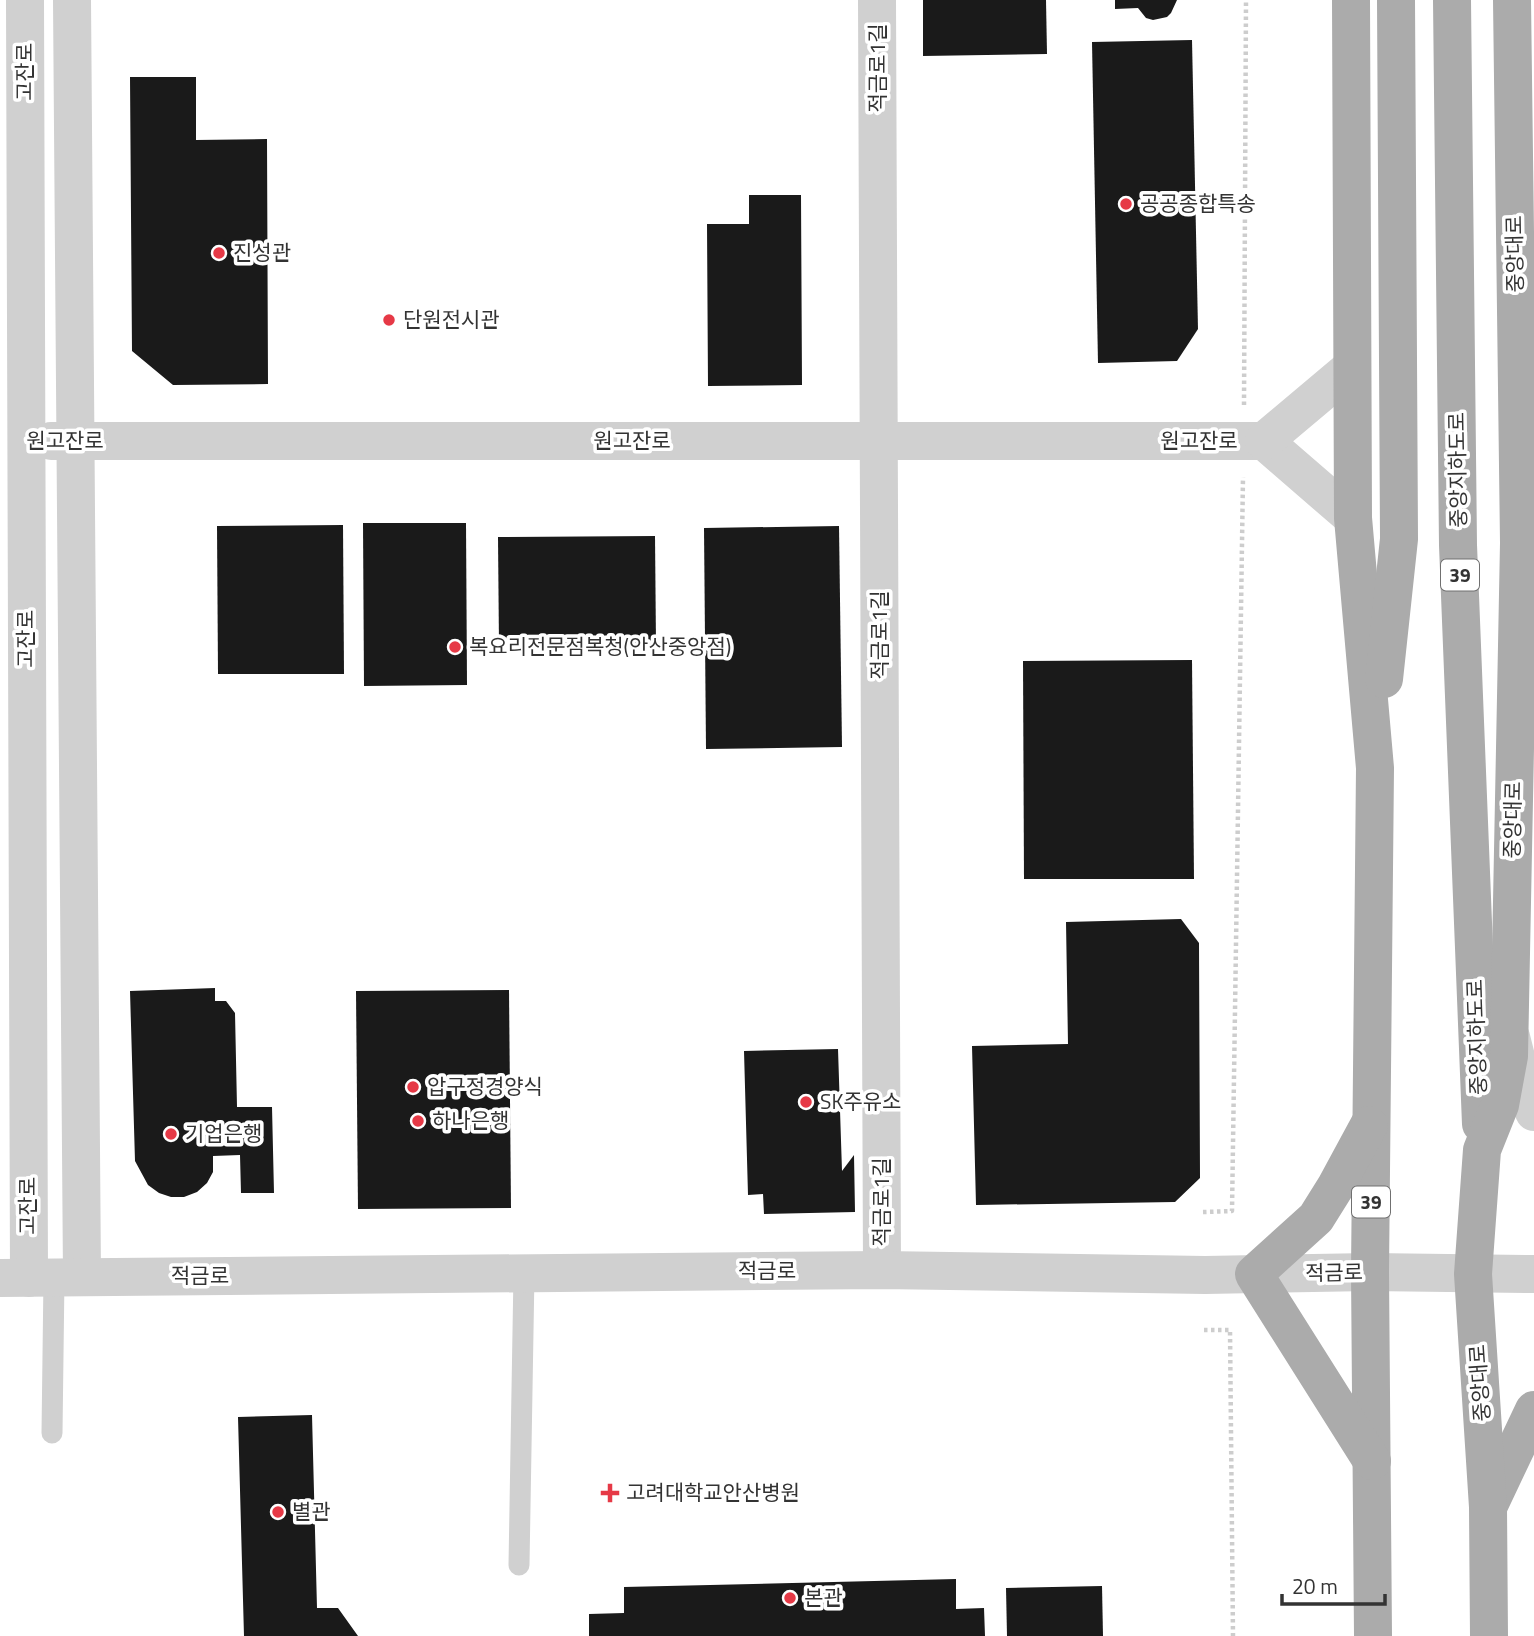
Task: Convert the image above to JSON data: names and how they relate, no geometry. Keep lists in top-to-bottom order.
{
  "streets": {
    "main road": ["중앙대로", "중앙지하도로", "39"],
    "street": [
      "적금로1길",
      "고잔로",
      "원고잔로",
      "적금로"
    ]
  },
  "crossings": [
    ["적금로1길", "원고잔로"],
    ["적금로1길", "적금로"],
    ["고잔로", "원고잔로"],
    ["고잔로", "적금로"],
    ["중앙대로", "중앙지하도로"],
    ["중앙대로", "적금로"],
    ["39", "적금로"]
  ],
  "places": {
    "other": [
      "공공종합특송",
      "진성관",
      "단원전시관",
      "복요리전문점복청(안산중앙점)",
      "압구정경양식",
      "SK주유소",
      "하나은행",
      "기업은행",
      "별관",
      "본관"
    ],
    "health": ["고려대학교안산병원"]
  },
  "scale_bar": "20 m"
}
